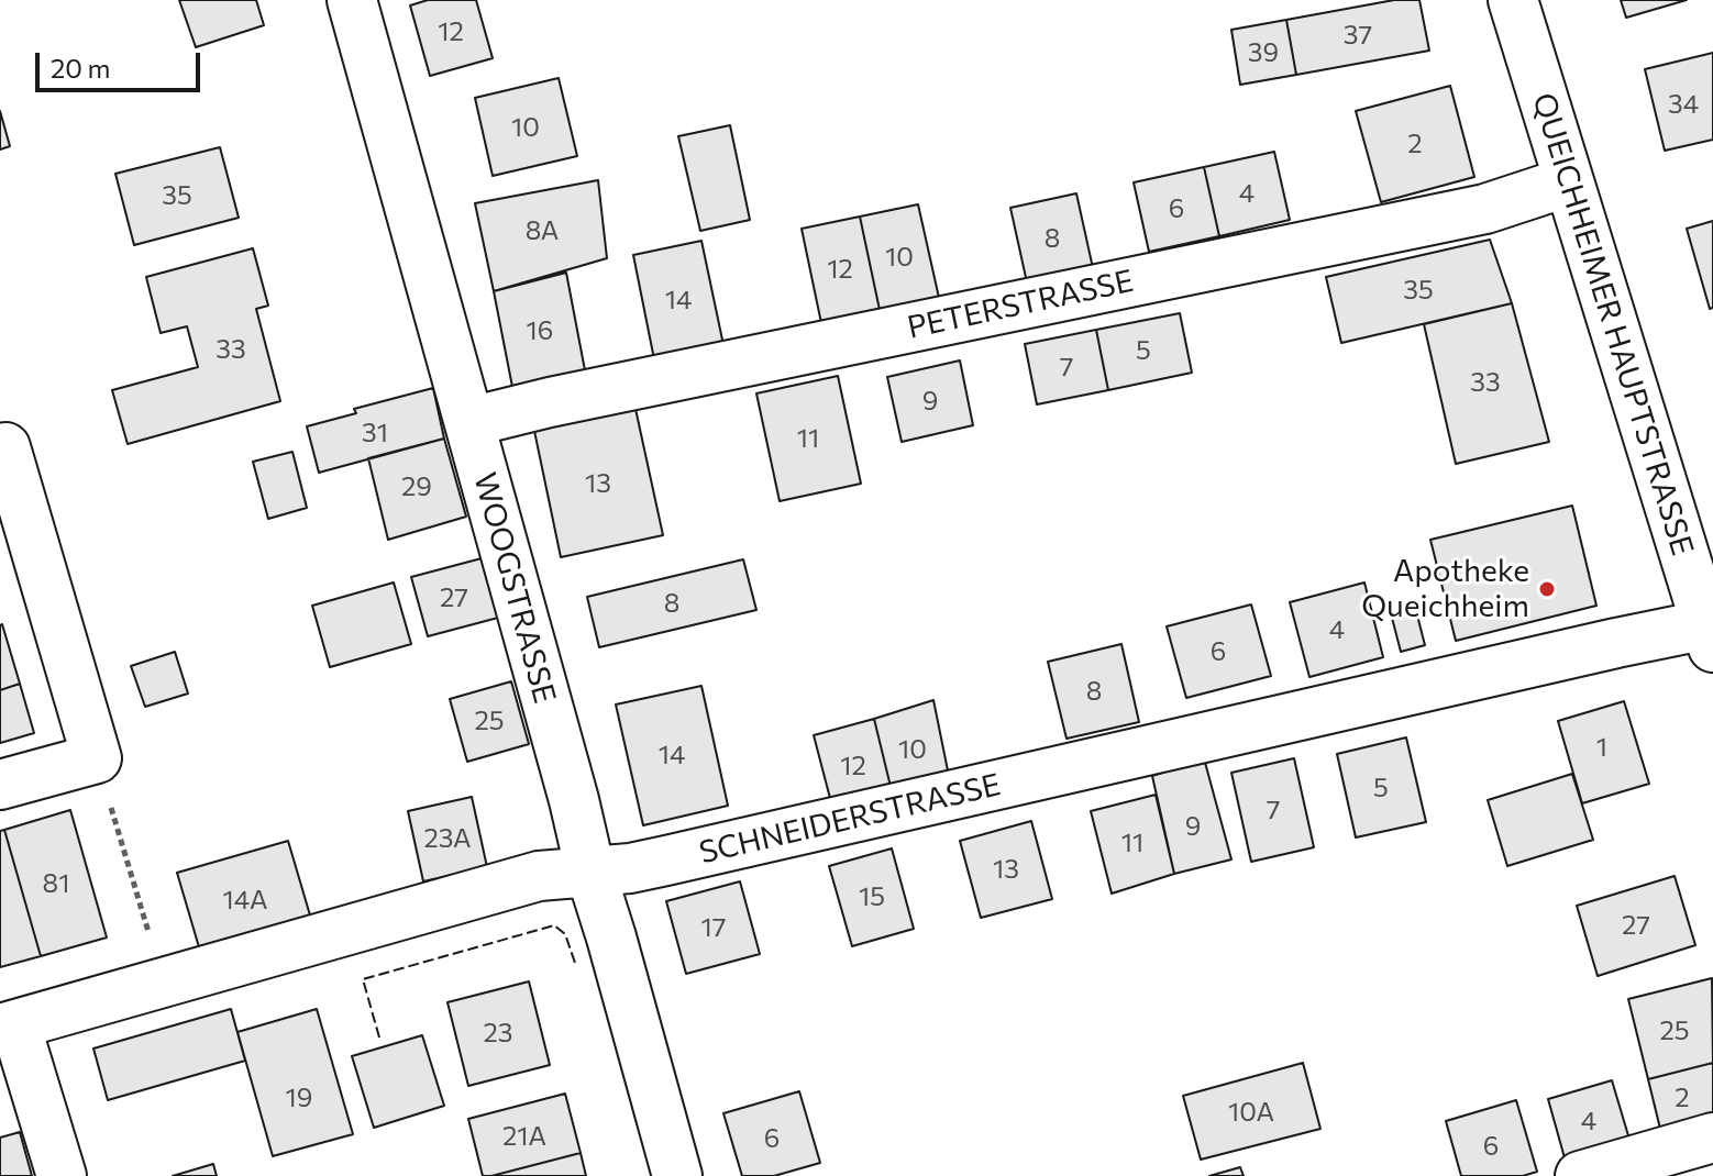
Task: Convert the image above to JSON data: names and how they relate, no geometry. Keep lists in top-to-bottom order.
{
  "streets": {
    "street": [
      "PETERSTRASSE",
      "QUEICHHEIMER HAUPTSTRASSE",
      "WOOGSTRASSE",
      "SCHNEIDERSTRASSE"
    ]
  },
  "crossings": [
    ["PETERSTRASSE", "QUEICHHEIMER HAUPTSTRASSE"],
    ["PETERSTRASSE", "WOOGSTRASSE"],
    ["QUEICHHEIMER HAUPTSTRASSE", "SCHNEIDERSTRASSE"],
    ["WOOGSTRASSE", "SCHNEIDERSTRASSE"]
  ],
  "places": ["Apotheke Queichheim"],
  "house_numbers": [
    "12",
    "37",
    "39",
    "34",
    "10",
    "2",
    "4",
    "35",
    "6",
    "8A",
    "8",
    "10",
    "12",
    "35",
    "14",
    "16",
    "33",
    "5",
    "7",
    "33",
    "9",
    "31",
    "11",
    "13",
    "29",
    "27",
    "8",
    "4",
    "6",
    "8",
    "25",
    "1",
    "10",
    "14",
    "12",
    "5",
    "7",
    "9",
    "23A",
    "11",
    "13",
    "81",
    "15",
    "14A",
    "27",
    "17",
    "25",
    "23",
    "19",
    "2",
    "10A",
    "4",
    "21A",
    "6",
    "6"
  ],
  "scale_bar": "20 m"
}
